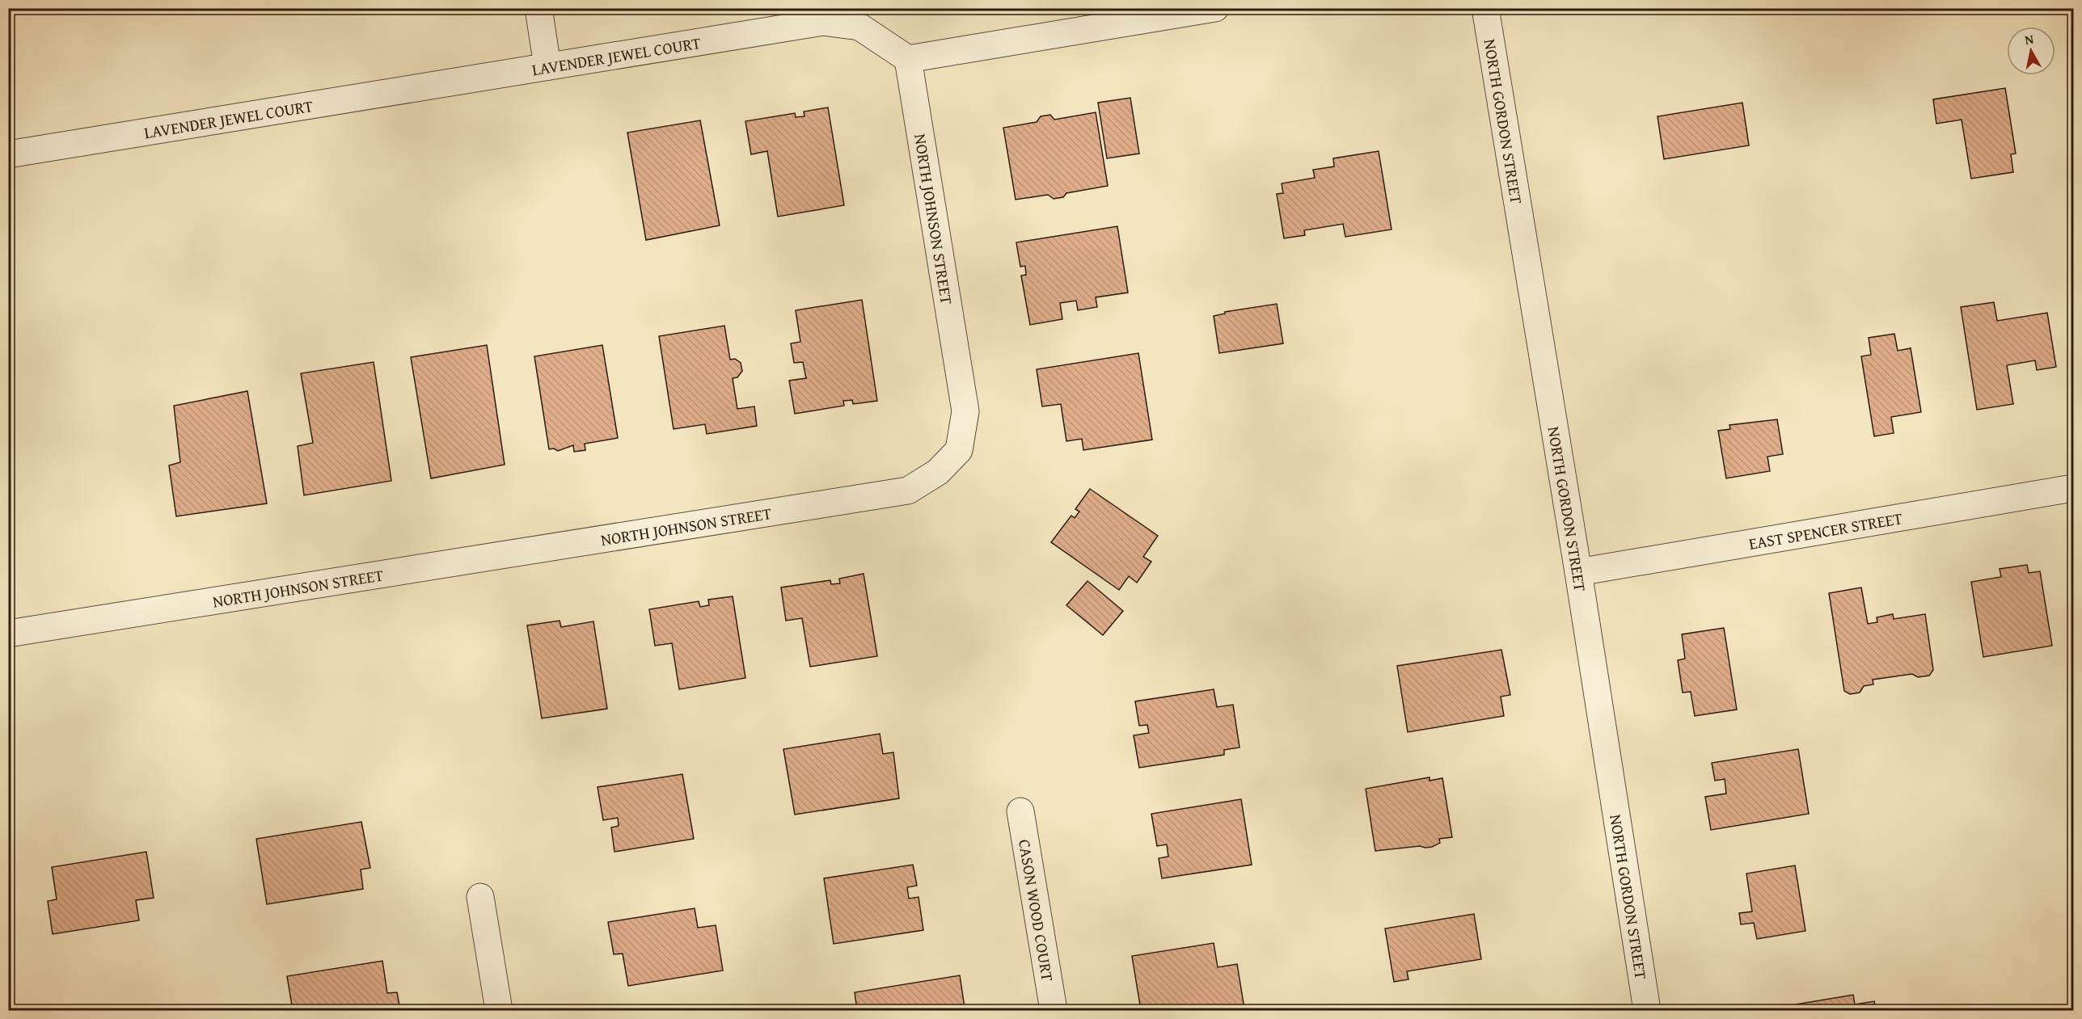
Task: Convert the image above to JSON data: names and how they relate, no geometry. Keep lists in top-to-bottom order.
{
  "streets": {
    "street": [
      "LAVENDER JEWEL COURT",
      "NORTH GORDON STREET",
      "NORTH JOHNSON STREET",
      "EAST SPENCER STREET",
      "CASON WOOD COURT"
    ]
  },
  "crossings": [
    ["LAVENDER JEWEL COURT", "NORTH JOHNSON STREET"],
    ["NORTH GORDON STREET", "EAST SPENCER STREET"]
  ],
  "north": "top"
}
